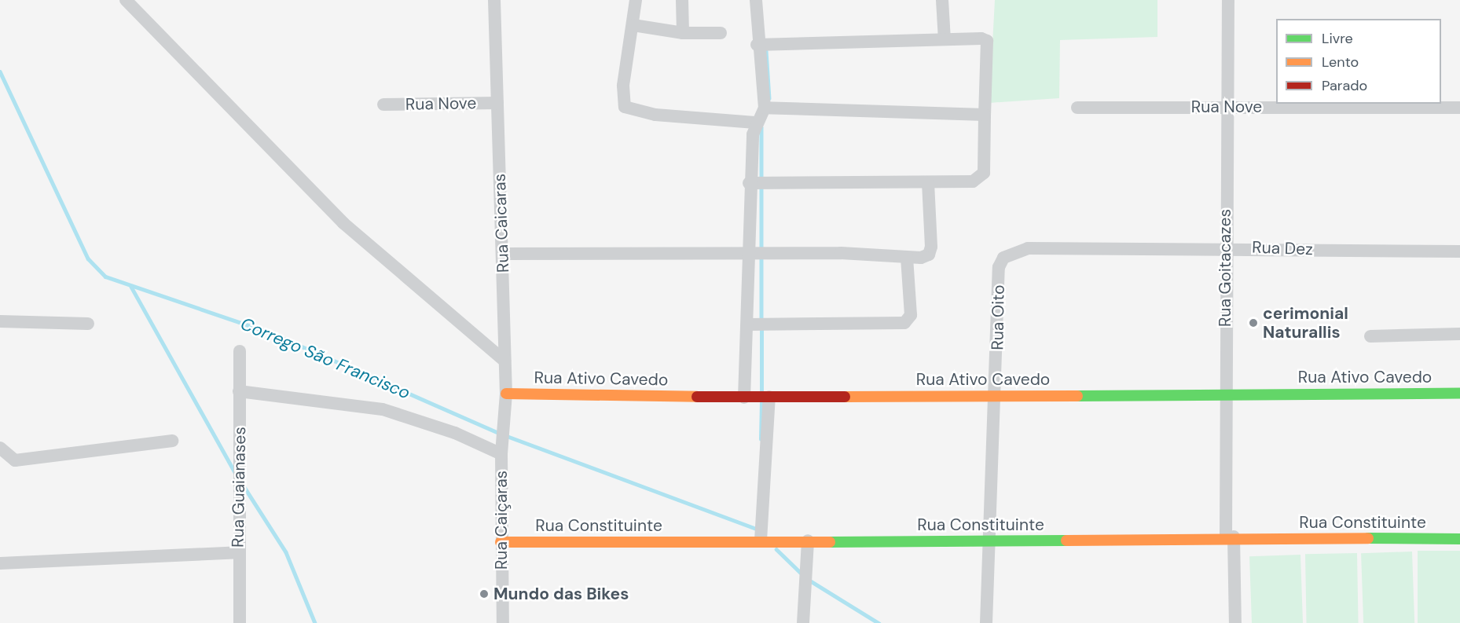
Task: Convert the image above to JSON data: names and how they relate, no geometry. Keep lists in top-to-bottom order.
{
  "streets": {
    "street": [
      "Rua Nove",
      "Rua Caicaras",
      "Rua Dez",
      "Rua Goitacazes",
      "Rua Oito",
      "Rua Ativo Cavedo",
      "Rua Guaianases",
      "Rua Caiçaras",
      "Rua Constituinte"
    ]
  },
  "crossings": [
    ["Rua Nove", "Rua Caicaras"],
    ["Rua Nove", "Rua Goitacazes"],
    ["Rua Caicaras", "Rua Ativo Cavedo"],
    ["Rua Caicaras", "Rua Caiçaras"],
    ["Rua Dez", "Rua Goitacazes"],
    ["Rua Dez", "Rua Oito"],
    ["Rua Goitacazes", "Rua Ativo Cavedo"],
    ["Rua Goitacazes", "Rua Constituinte"],
    ["Rua Oito", "Rua Ativo Cavedo"],
    ["Rua Oito", "Rua Constituinte"],
    ["Rua Caiçaras", "Rua Constituinte"]
  ],
  "water": ["Corrego São Francisco"],
  "places": ["cerimonial Naturallis", "Mundo das Bikes"],
  "legend": ["Livre", "Lento", "Parado"]
}
